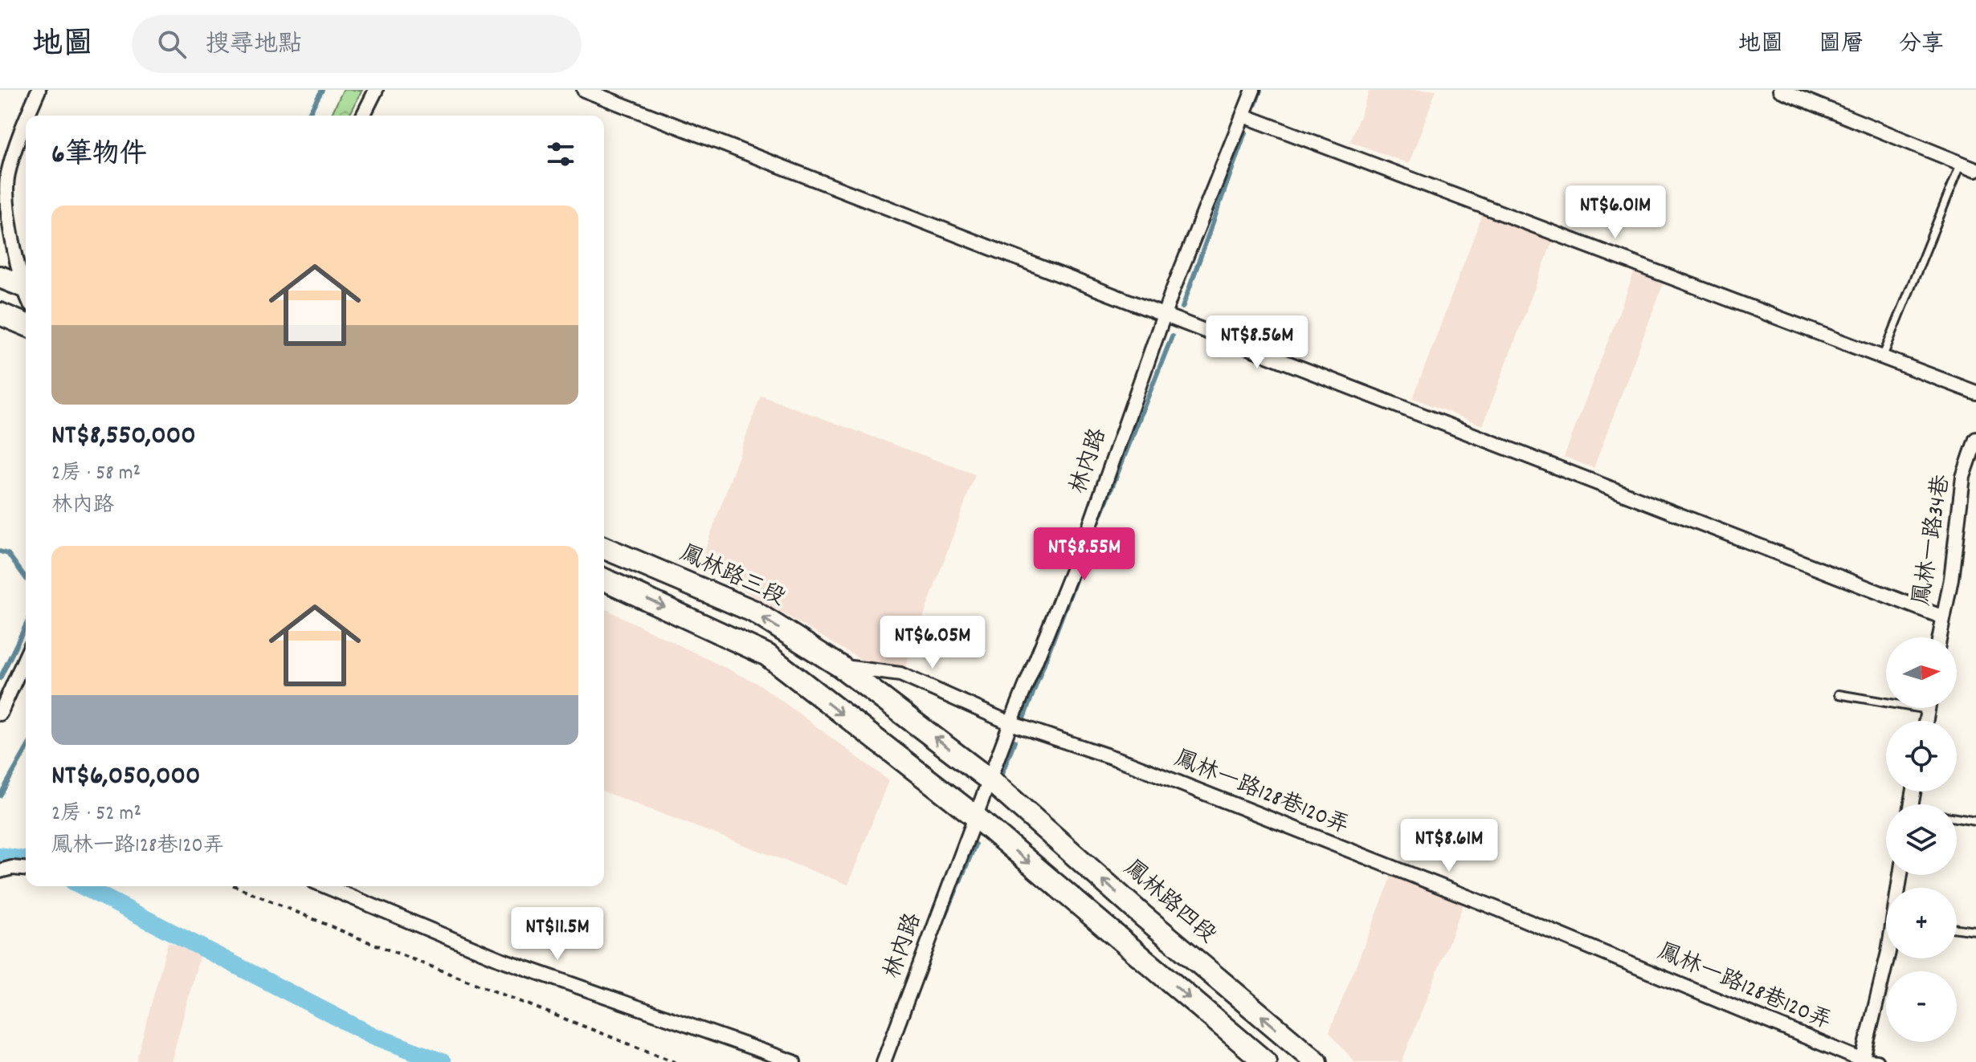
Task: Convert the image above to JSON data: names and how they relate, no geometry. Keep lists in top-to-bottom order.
{
  "streets": {
    "main road": ["鳳林路三段", "鳳林路四段"],
    "street": ["林內路", "鳳林一路34巷", "鳳林一路128巷120弄"]
  },
  "crossings": [
    ["林內路", "鳳林路三段"],
    ["林內路", "鳳林一路128巷120弄"],
    ["林內路", "鳳林路四段"],
    ["鳳林路三段", "鳳林一路128巷120弄"],
    ["鳳林路三段", "鳳林路四段"]
  ],
  "north": "right",
  "page": {
    "header": "地圖",
    "search": "搜尋地點",
    "nav": ["地圖", "圖層", "分享"],
    "heading": "6筆物件",
    "price": [
      "NT$6.01M",
      "NT$8.56M",
      "NT$8.55M",
      "NT$6.05M",
      "NT$8.61M",
      "NT$11.5M"
    ],
    "list": [
      {
        "name": "NT$8,550,000",
        "note": "2房 · 58 m² · 林內路"
      },
      {
        "name": "NT$6,050,000",
        "note": "2房 · 52 m² · 鳳林一路128巷120弄"
      }
    ],
    "map_buttons": ["+", "−"]
  }
}
